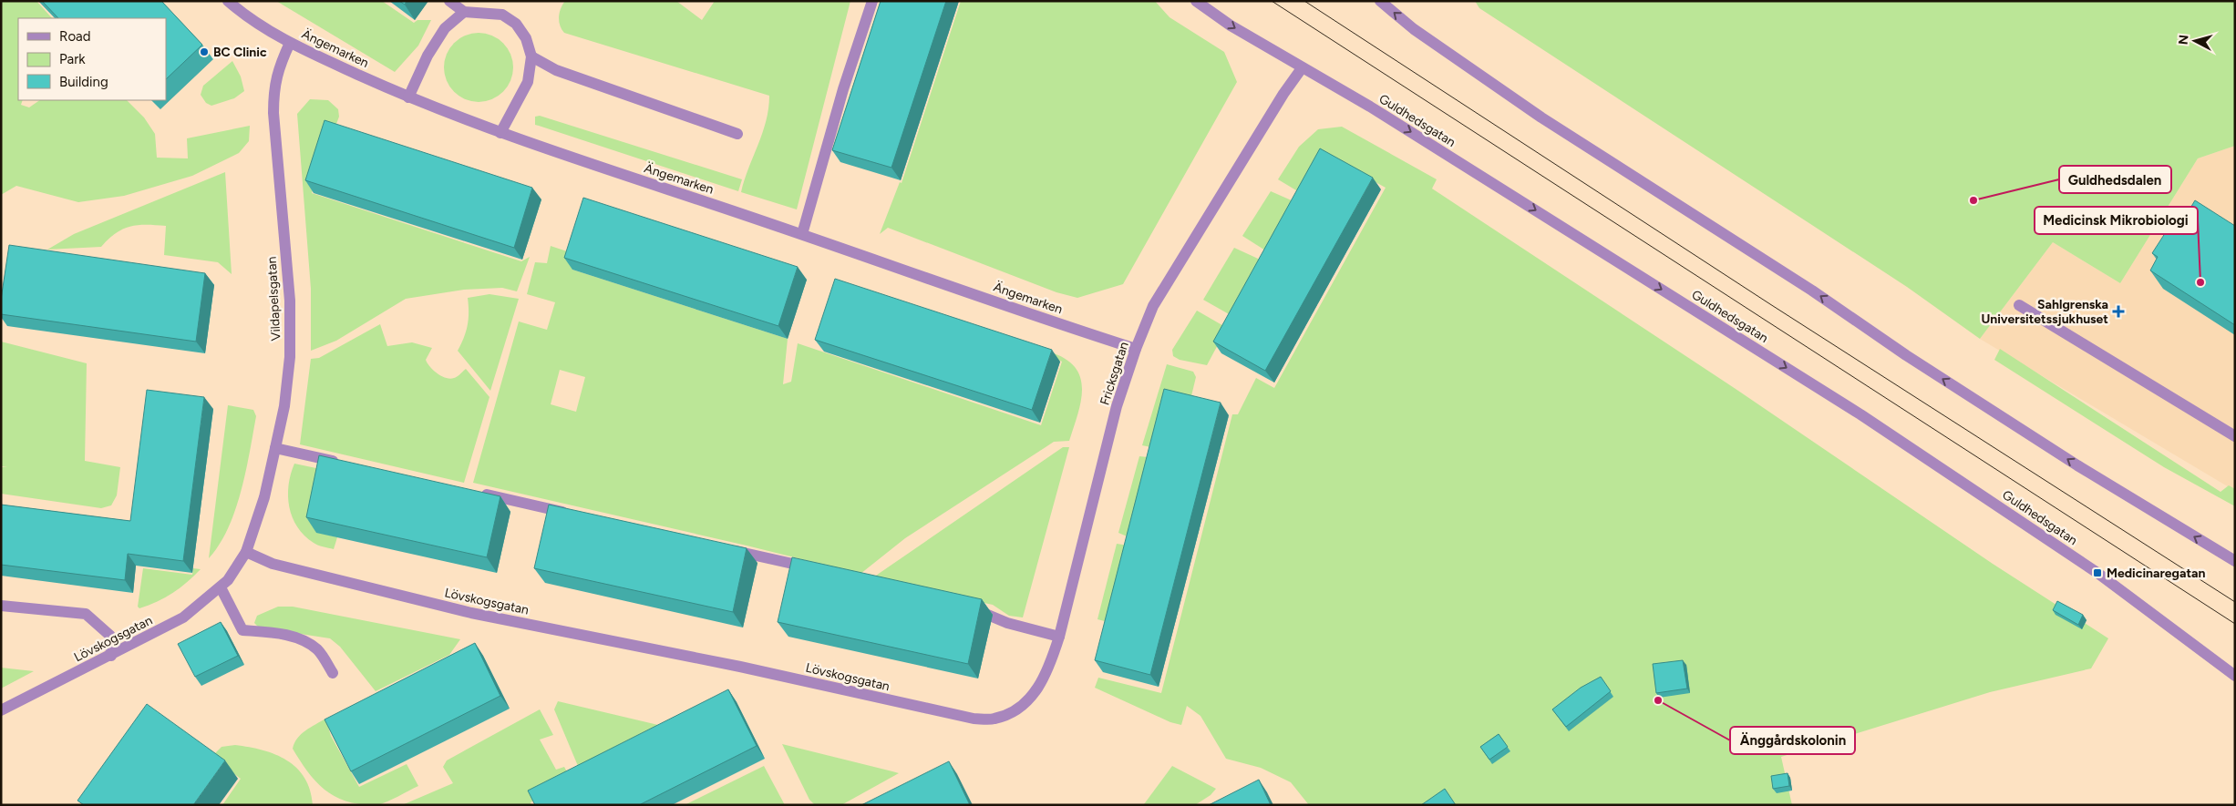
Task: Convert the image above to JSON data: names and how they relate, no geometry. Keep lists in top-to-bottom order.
{
  "streets": {
    "street": [
      "Ängemarken",
      "Guldhedsgatan",
      "Vildapelsgatan",
      "Fricksgatan",
      "Lövskogsgatan"
    ]
  },
  "crossings": [
    ["Ängemarken", "Vildapelsgatan"],
    ["Ängemarken", "Fricksgatan"],
    ["Guldhedsgatan", "Fricksgatan"],
    ["Vildapelsgatan", "Lövskogsgatan"],
    ["Fricksgatan", "Lövskogsgatan"]
  ],
  "places": {
    "other": [
      "BC Clinic",
      "Guldhedsdalen",
      "Medicinsk Mikrobiologi",
      "Änggårdskolonin"
    ],
    "health": ["Sahlgrenska Universitetssjukhuset"],
    "transit": ["Medicinaregatan"]
  },
  "legend": ["Road", "Park", "Building"],
  "north": "left"
}
